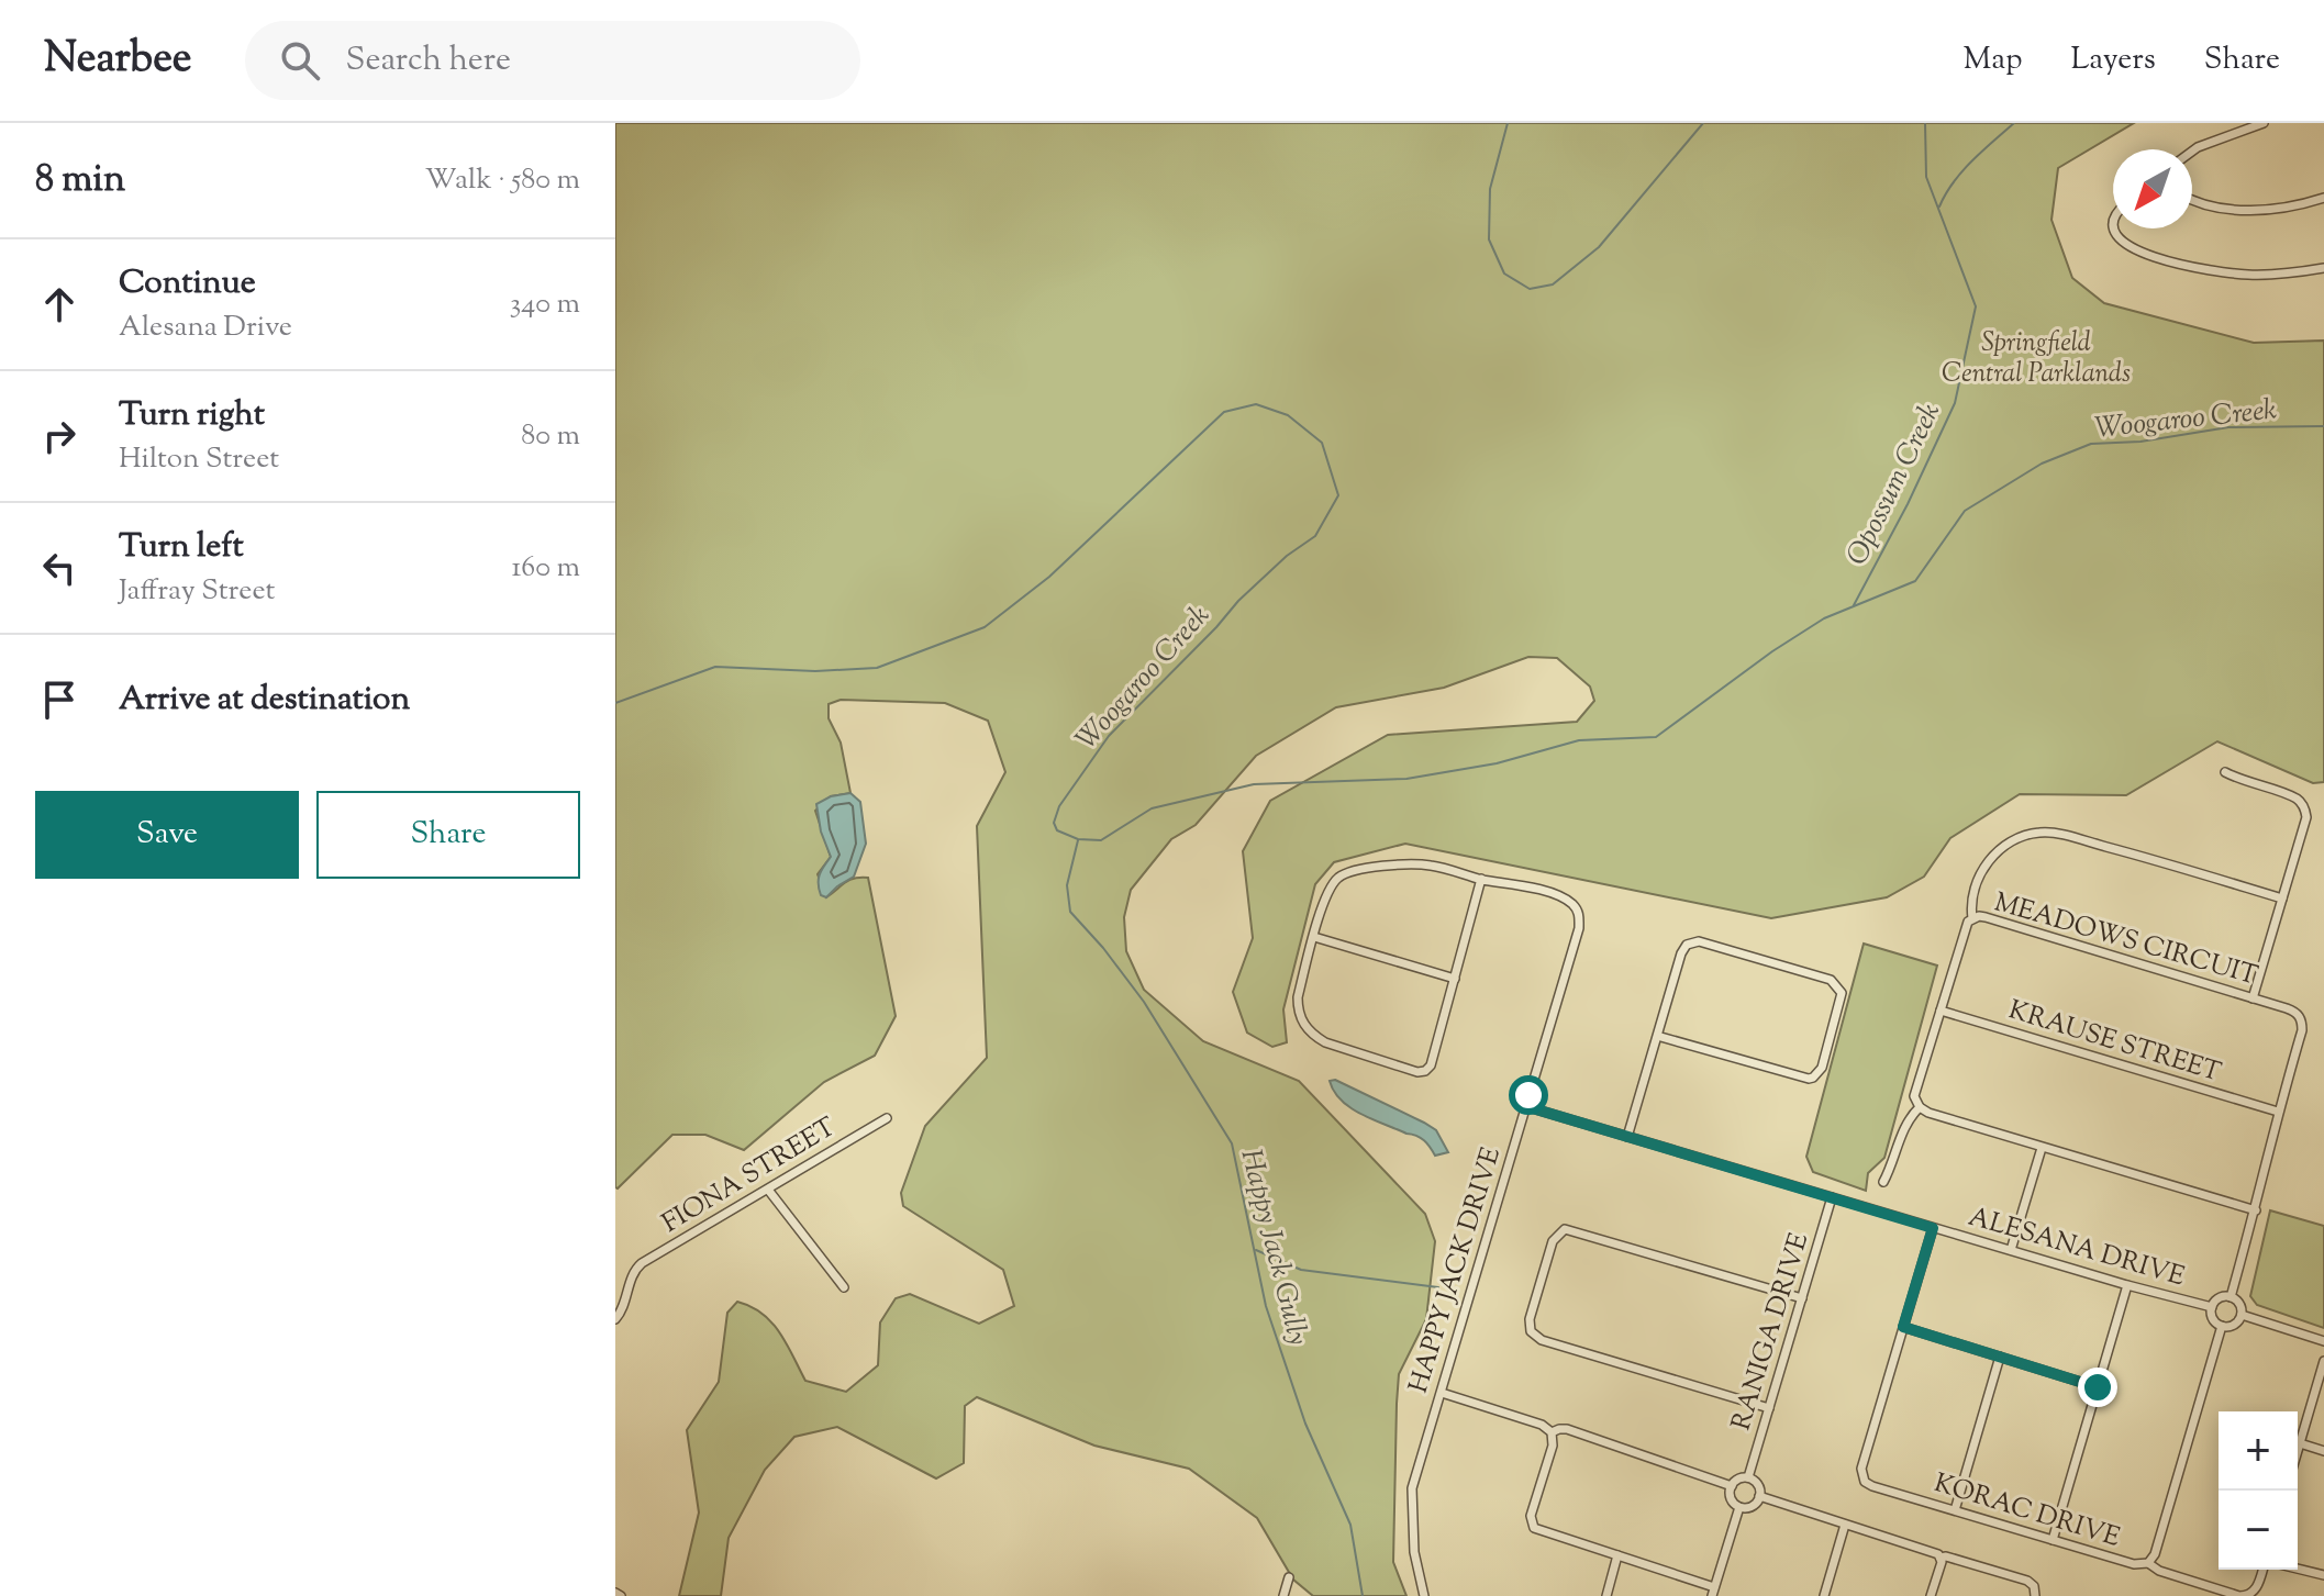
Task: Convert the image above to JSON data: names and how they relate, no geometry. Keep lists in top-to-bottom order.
{
  "streets": {
    "street": [
      "MEADOWS CIRCUIT",
      "KRAUSE STREET",
      "FIONA STREET",
      "ALESANA DRIVE",
      "HAPPY JACK DRIVE",
      "RANIGA DRIVE",
      "KORAC DRIVE"
    ]
  },
  "crossings": [
    ["MEADOWS CIRCUIT", "KRAUSE STREET"],
    ["MEADOWS CIRCUIT", "ALESANA DRIVE"],
    ["MEADOWS CIRCUIT", "KORAC DRIVE"],
    ["ALESANA DRIVE", "HAPPY JACK DRIVE"],
    ["ALESANA DRIVE", "RANIGA DRIVE"],
    ["ALESANA DRIVE", "KORAC DRIVE"]
  ],
  "water": ["Woogaroo Creek", "Opossum Creek", "Happy Jack Gully"],
  "parks": ["Springfield Central Parklands"],
  "north": "bottom left",
  "page": {
    "header": "Nearbee",
    "search": "Search here",
    "nav": ["Map", "Layers", "Share"],
    "heading": ["8 min", "Walk · 580 m"],
    "list": [
      ["Continue", "Alesana Drive", "340 m"],
      ["Turn right", "Hilton Street", "80 m"],
      ["Turn left", "Jaffray Street", "160 m"],
      "Arrive at destination"
    ],
    "buttons": ["Save", "Share"],
    "map_buttons": ["+", "−"]
  }
}
